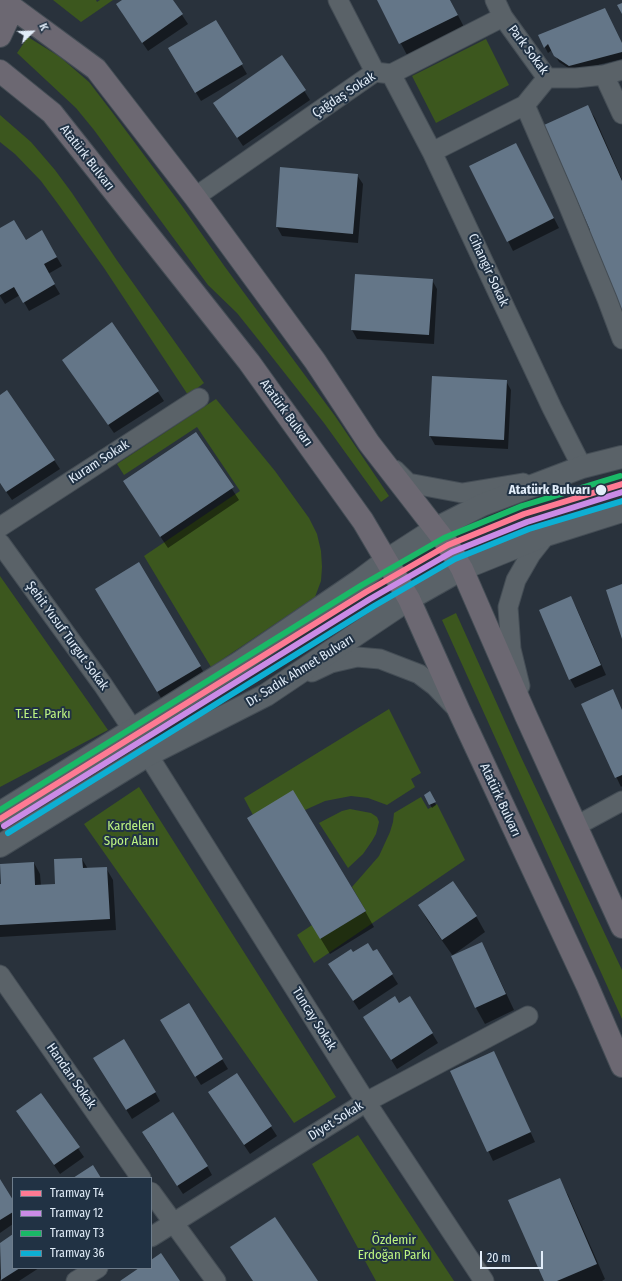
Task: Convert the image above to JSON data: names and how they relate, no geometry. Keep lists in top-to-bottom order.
{
  "streets": {
    "main road": ["Atatürk Bulvarı", "Dr. Sadık Ahmet Bulvarı"],
    "street": [
      "Park Sokak",
      "Çağdaş Sokak",
      "Cihangir Sokak",
      "Kuram Sokak",
      "Şehit Yusuf Turgut Sokak",
      "Tuncay Sokak",
      "Handan Sokak",
      "Diyet Sokak"
    ]
  },
  "crossings": [
    ["Park Sokak", "Çağdaş Sokak"],
    ["Çağdaş Sokak", "Cihangir Sokak"],
    ["Atatürk Bulvarı", "Dr. Sadık Ahmet Bulvarı"],
    ["Dr. Sadık Ahmet Bulvarı", "Tuncay Sokak"],
    ["Tuncay Sokak", "Diyet Sokak"]
  ],
  "parks": ["T.E.E. Parkı", "Kardelen Spor Alanı", "Özdemir Erdoğan Parkı"],
  "places": ["Atatürk Bulvarı"],
  "lines": [
    "tram line T3",
    "tram line T4",
    "tram line 12",
    "tram line 36"
  ],
  "legend": [
    "Tramvay T4",
    "Tramvay 12",
    "Tramvay T3",
    "Tramvay 36"
  ],
  "scale_bar": "20 m",
  "north": "top right"
}
